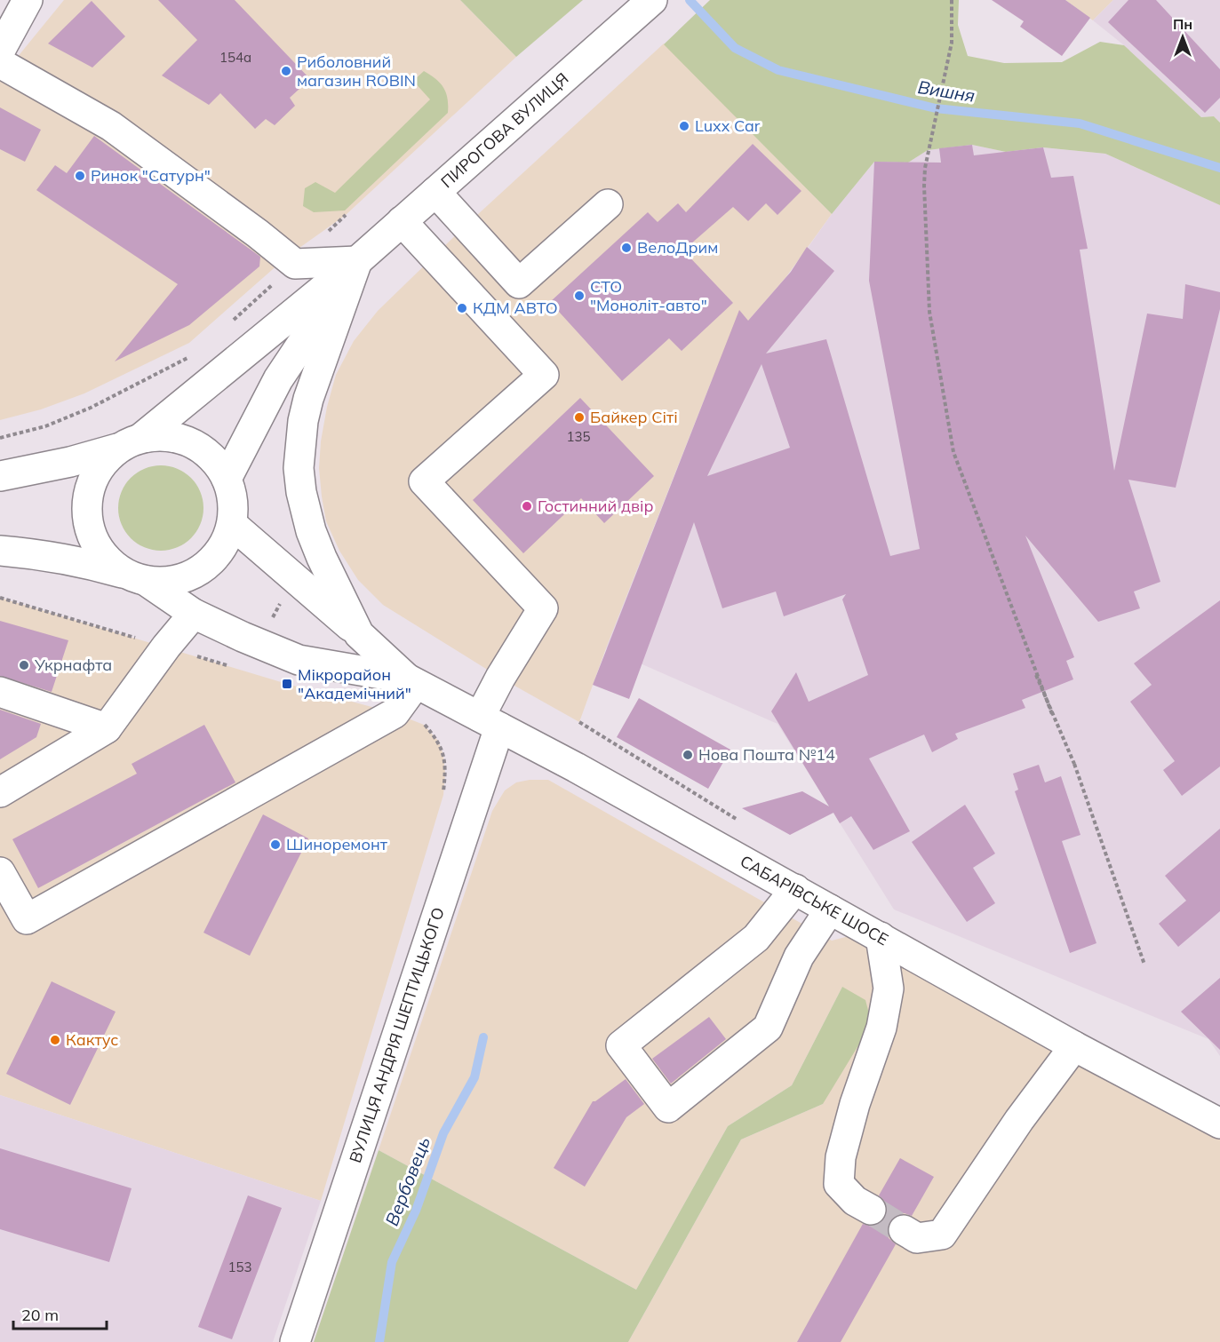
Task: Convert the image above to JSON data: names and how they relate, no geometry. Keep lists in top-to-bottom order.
{
  "streets": {
    "street": ["ПИРОГОВА ВУЛИЦЯ", "САБАРІВСЬКЕ ШОСЕ", "ВУЛИЦЯ АНДРІЯ ШЕПТИЦЬКОГО"]
  },
  "crossings": [
    ["ПИРОГОВА ВУЛИЦЯ", "ВУЛИЦЯ АНДРІЯ ШЕПТИЦЬКОГО"],
    ["САБАРІВСЬКЕ ШОСЕ", "ВУЛИЦЯ АНДРІЯ ШЕПТИЦЬКОГО"]
  ],
  "water": ["Вишня", "Вербовець"],
  "places": {
    "other": [
      "Риболовний магазин ROBIN",
      "Luxx Car",
      "Ринок \"Сатурн\"",
      "ВелоДрим",
      "СТО \"Моноліт-авто\"",
      "КДМ АВТО",
      "Байкер Сіті",
      "Гостинний двір",
      "Укрнафта",
      "Нова Пошта №14",
      "Шиноремонт",
      "Кактус"
    ],
    "transit": ["Мікрорайон \"Академічний\""]
  },
  "house_numbers": ["154а", "135", "153"],
  "scale_bar": "20 m",
  "north": "top"
}
